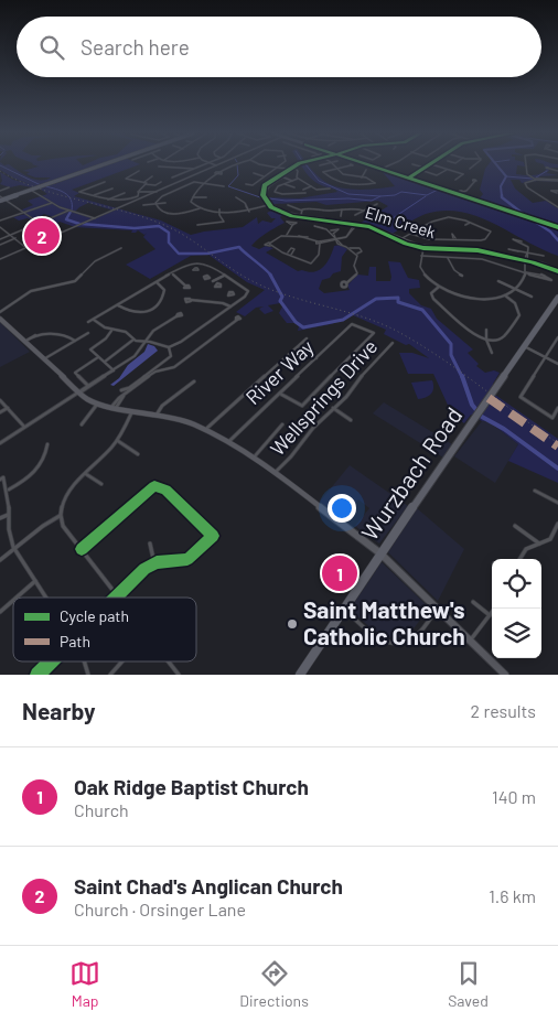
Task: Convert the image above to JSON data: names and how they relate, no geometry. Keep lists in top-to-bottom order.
{
  "streets": {
    "main road": ["Wurzbach Road"],
    "street": ["Elm Creek", "River Way", "Wellsprings Drive"]
  },
  "places": ["Saint Matthew's Catholic Church"],
  "legend": ["Cycle path", "Path"],
  "page": {
    "search": "Search here",
    "pins": ["2", "1"],
    "heading": ["Nearby", "2 results"],
    "list": [
      {
        "mark": "1",
        "name": "Oak Ridge Baptist Church",
        "note": "Church",
        "value": "140 m"
      },
      {
        "mark": "2",
        "name": "Saint Chad's Anglican Church",
        "note": "Church · Orsinger Lane",
        "value": "1.6 km"
      }
    ],
    "nav": ["Map", "Directions", "Saved"]
  }
}
